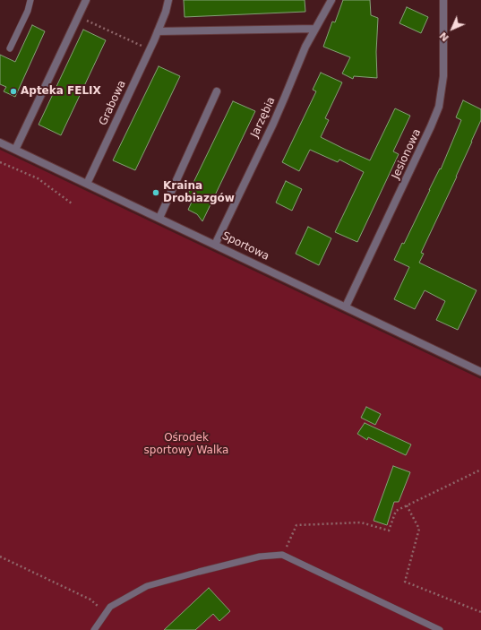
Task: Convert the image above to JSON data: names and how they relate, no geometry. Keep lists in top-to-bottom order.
{
  "streets": {
    "street": [
      "Grabowa",
      "Jarzębia",
      "Jesionowa",
      "Sportowa"
    ]
  },
  "crossings": [
    ["Grabowa", "Sportowa"],
    ["Jarzębia", "Sportowa"],
    ["Jesionowa", "Sportowa"]
  ],
  "parks": ["Ośrodek sportowy Walka"],
  "places": ["Apteka FELIX", "Kraina Drobiazgów"],
  "north": "bottom left"
}
